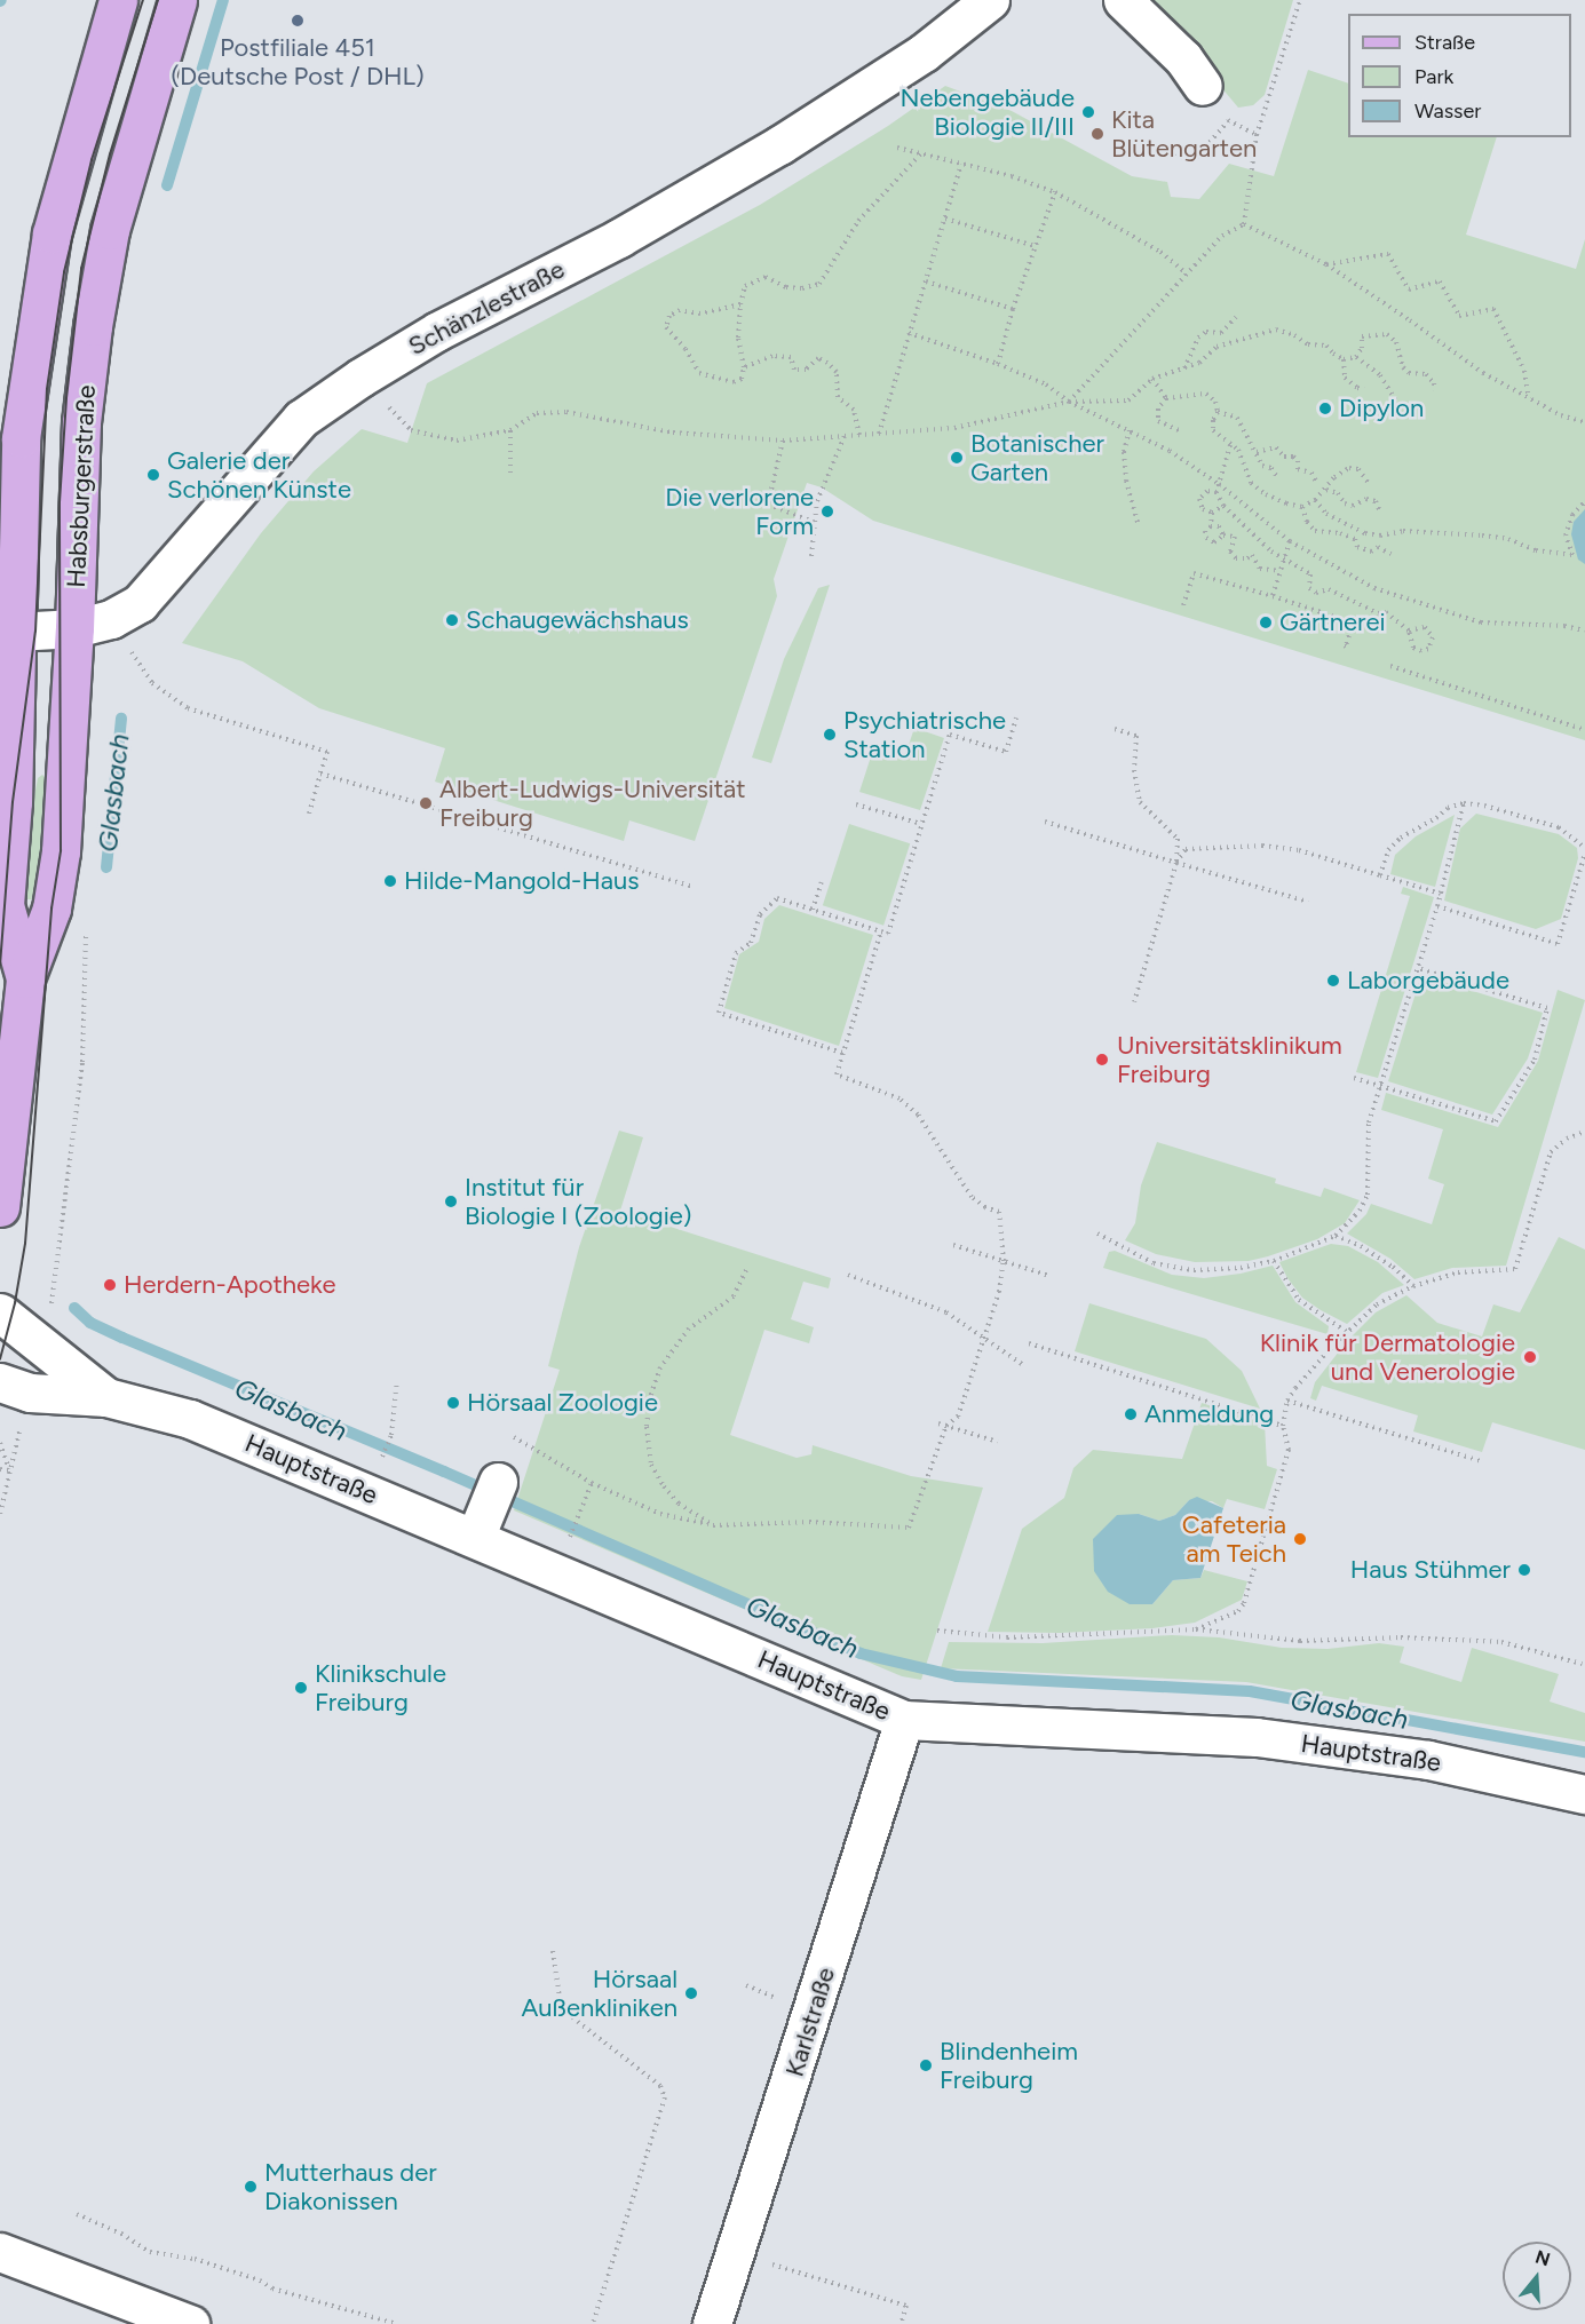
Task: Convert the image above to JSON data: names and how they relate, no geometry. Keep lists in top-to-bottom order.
{
  "streets": {
    "main road": ["Habsburgerstraße"],
    "street": ["Schänzlestraße", "Hauptstraße", "Karlstraße"]
  },
  "crossings": [
    ["Schänzlestraße", "Habsburgerstraße"],
    ["Hauptstraße", "Karlstraße"]
  ],
  "water": ["Glasbach"],
  "places": [
    "Postfiliale 451 (Deutsche Post / DHL)",
    "Nebengebäude Biologie II/III",
    "Kita Blütengarten",
    "Dipylon",
    "Botanischer Garten",
    "Galerie der Schönen Künste",
    "Die verlorene Form",
    "Schaugewächshaus",
    "Gärtnerei",
    "Psychiatrische Station",
    "Albert-Ludwigs-Universität Freiburg",
    "Hilde-Mangold-Haus",
    "Laborgebäude",
    "Universitätsklinikum Freiburg",
    "Institut für Biologie I (Zoologie)",
    "Herdern-Apotheke",
    "Klinik für Dermatologie und Venerologie",
    "Hörsaal Zoologie",
    "Anmeldung",
    "Cafeteria am Teich",
    "Haus Stühmer",
    "Klinikschule Freiburg",
    "Hörsaal Außenkliniken",
    "Blindenheim Freiburg",
    "Mutterhaus der Diakonissen"
  ],
  "legend": ["Straße", "Park", "Wasser"],
  "north": "top"
}
